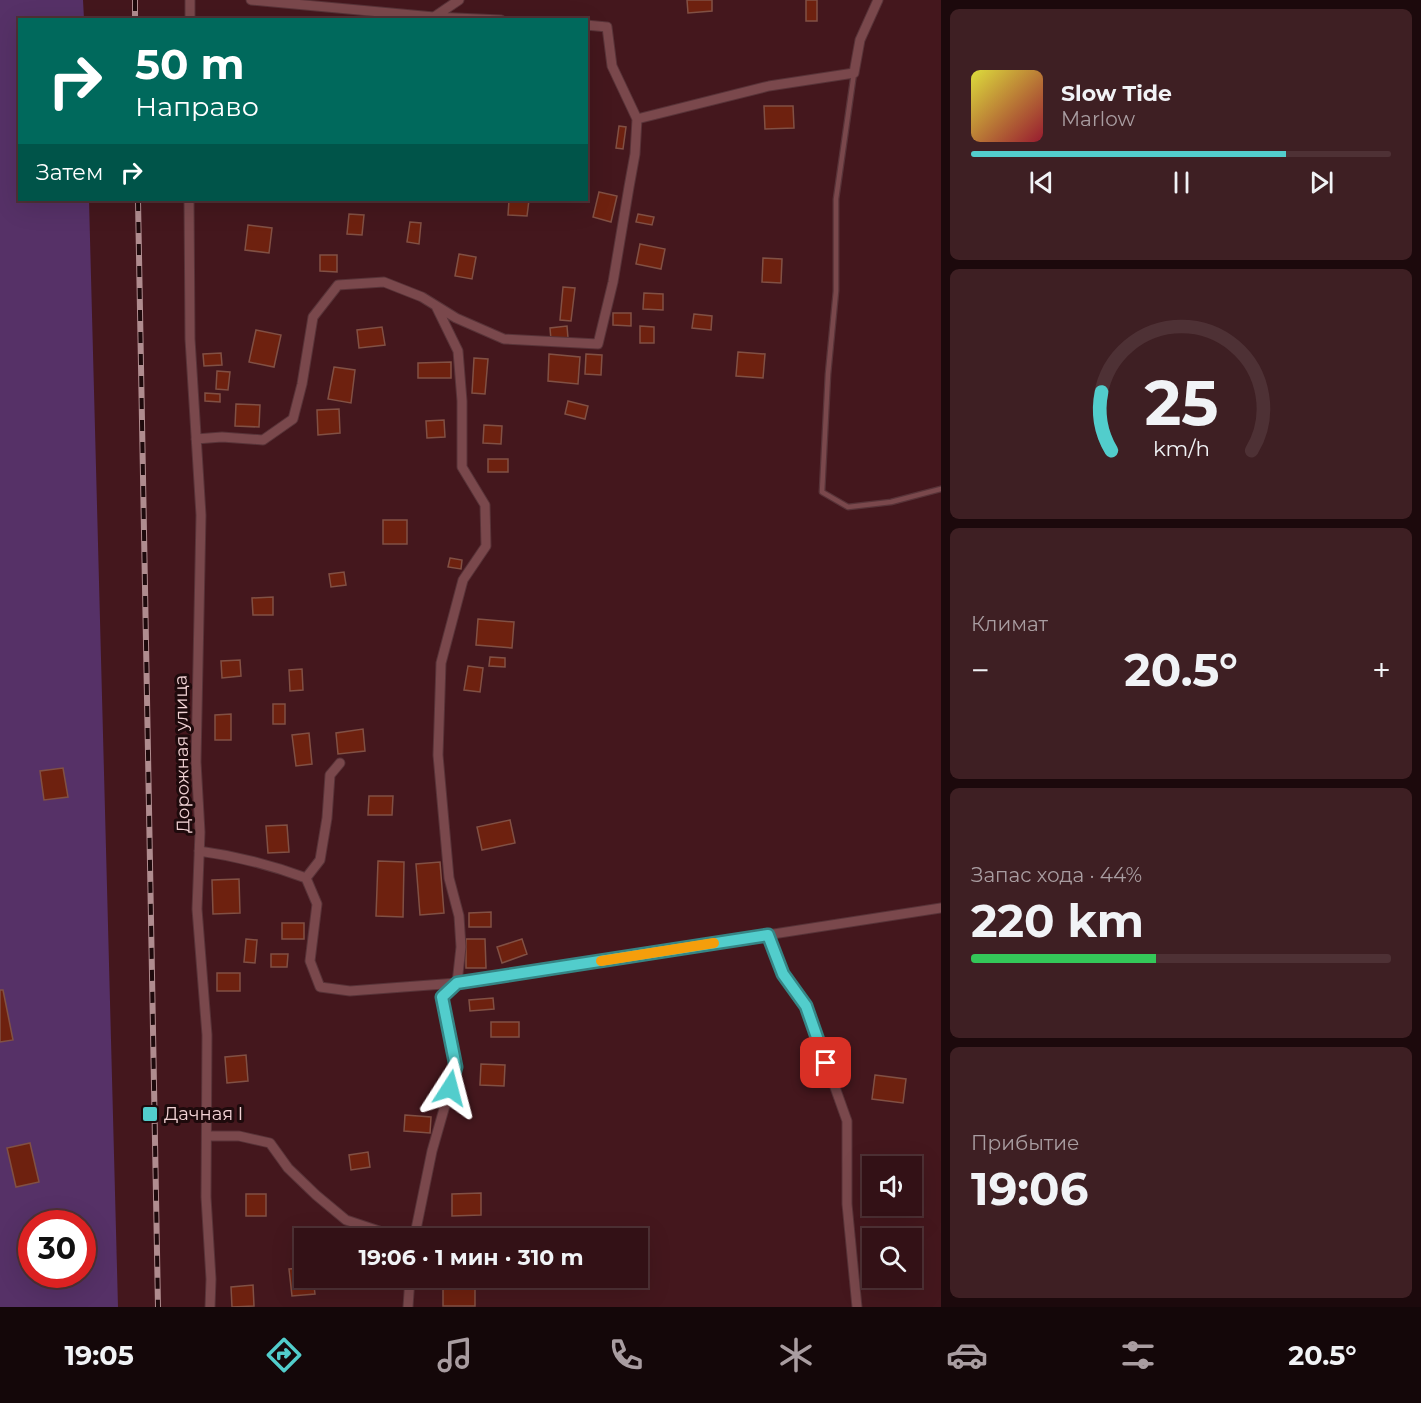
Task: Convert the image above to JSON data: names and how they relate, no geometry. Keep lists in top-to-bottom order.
{
  "streets": {
    "street": ["Дорожная улица"]
  },
  "places": {
    "transit": ["Дачная I"]
  },
  "page": {
    "turn": ["50 m", "Направо"],
    "song": ["Slow Tide", "Marlow"],
    "then": "Затем",
    "tile": [
      "Климат",
      ["Запас хода · 44%", "220 km"],
      ["Прибытие", "19:06"]
    ],
    "heat": ["−", "20.5°", "+"],
    "limit": "30",
    "trip": "19:06 · 1 мин · 310 m",
    "tabs": ["19:05", "20.5°"],
    "gauge": ["25", "km/h"]
  }
}
